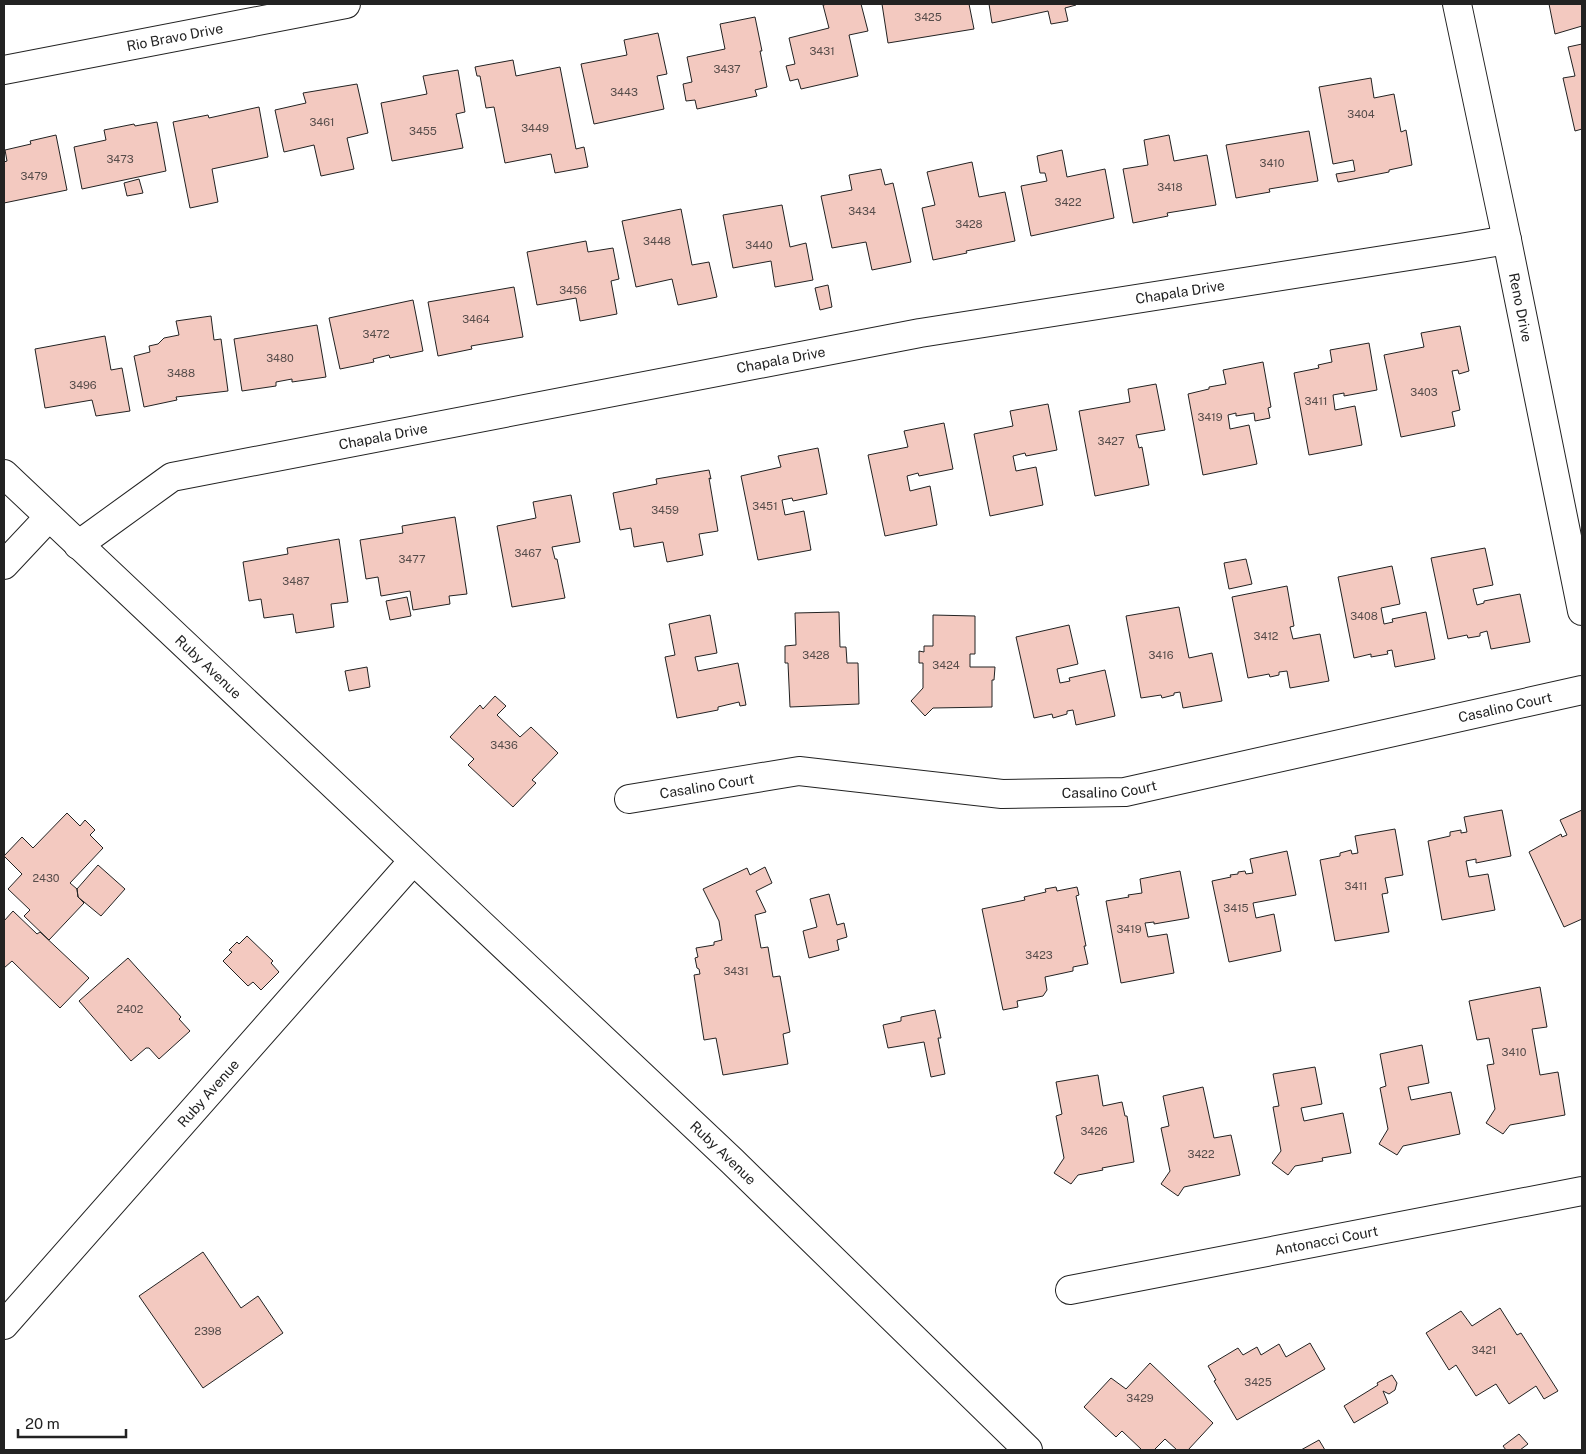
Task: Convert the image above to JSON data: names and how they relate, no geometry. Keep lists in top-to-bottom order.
{
  "streets": {
    "street": [
      "Rio Bravo Drive",
      "Chapala Drive",
      "Reno Drive",
      "Ruby Avenue",
      "Casalino Court",
      "Antonacci Court"
    ]
  },
  "crossings": [
    ["Chapala Drive", "Reno Drive"],
    ["Chapala Drive", "Ruby Avenue"]
  ],
  "house_numbers": [
    "3425",
    "3431",
    "3437",
    "3443",
    "3404",
    "3461",
    "3449",
    "3455",
    "3473",
    "3410",
    "3479",
    "3418",
    "3422",
    "3434",
    "3428",
    "3448",
    "3440",
    "3456",
    "3464",
    "3472",
    "3480",
    "3488",
    "3496",
    "3403",
    "3411",
    "3419",
    "3427",
    "3451",
    "3459",
    "3467",
    "3477",
    "3487",
    "3408",
    "3412",
    "3428",
    "3416",
    "3424",
    "3436",
    "2430",
    "3411",
    "3415",
    "3419",
    "3423",
    "3431",
    "2402",
    "3410",
    "3426",
    "3422",
    "2398",
    "3421",
    "3425",
    "3429"
  ],
  "scale_bar": "20 m"
}
